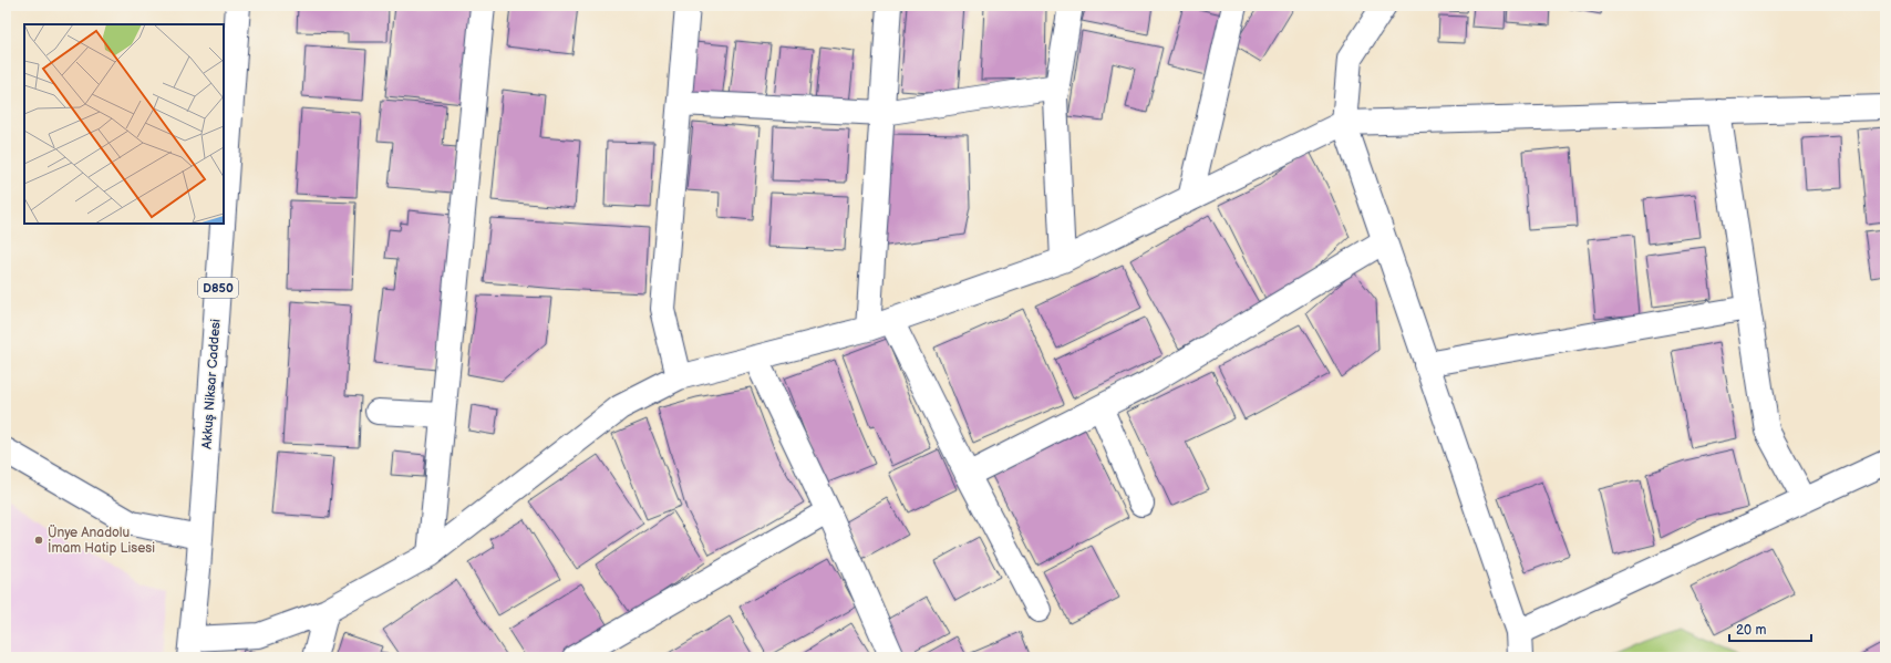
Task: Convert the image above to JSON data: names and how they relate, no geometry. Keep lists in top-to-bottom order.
{
  "streets": {
    "street": ["D850", "Akkuş Niksar Caddesi"]
  },
  "places": ["Ünye Anadolu İmam Hatip Lisesi"],
  "scale_bar": "20 m"
}
